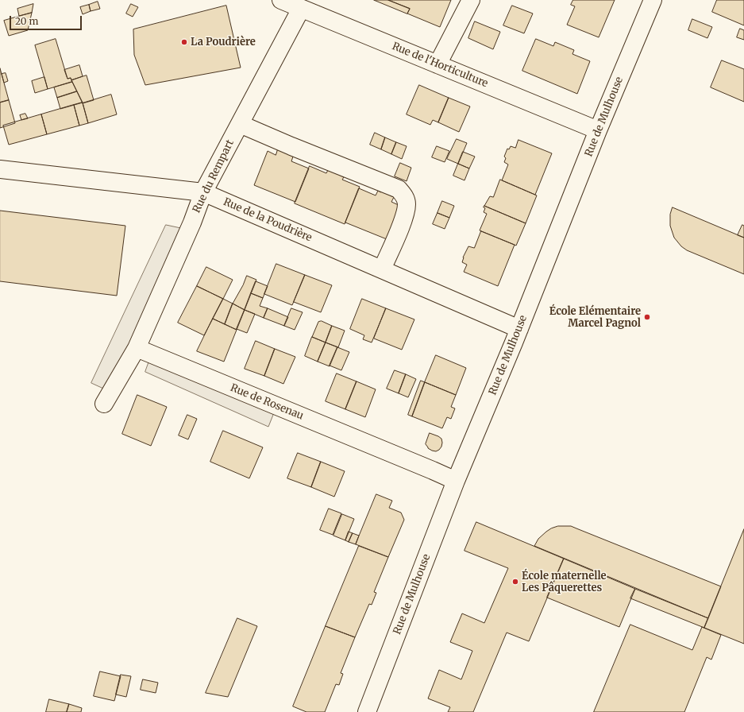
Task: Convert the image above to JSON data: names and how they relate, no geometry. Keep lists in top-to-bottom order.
{
  "streets": {
    "street": [
      "Rue de l'Horticulture",
      "Rue de Mulhouse",
      "Rue du Rempart",
      "Rue de la Poudrière",
      "Rue de Rosenau"
    ]
  },
  "crossings": [
    ["Rue de l'Horticulture", "Rue de Mulhouse"],
    ["Rue de l'Horticulture", "Rue du Rempart"],
    ["Rue de Mulhouse", "Rue de la Poudrière"],
    ["Rue de Mulhouse", "Rue de Rosenau"],
    ["Rue du Rempart", "Rue de la Poudrière"],
    ["Rue du Rempart", "Rue de Rosenau"]
  ],
  "places": ["La Poudrière", "École Elémentaire Marcel Pagnol", "École maternelle Les Pâquerettes"],
  "scale_bar": "20 m"
}
